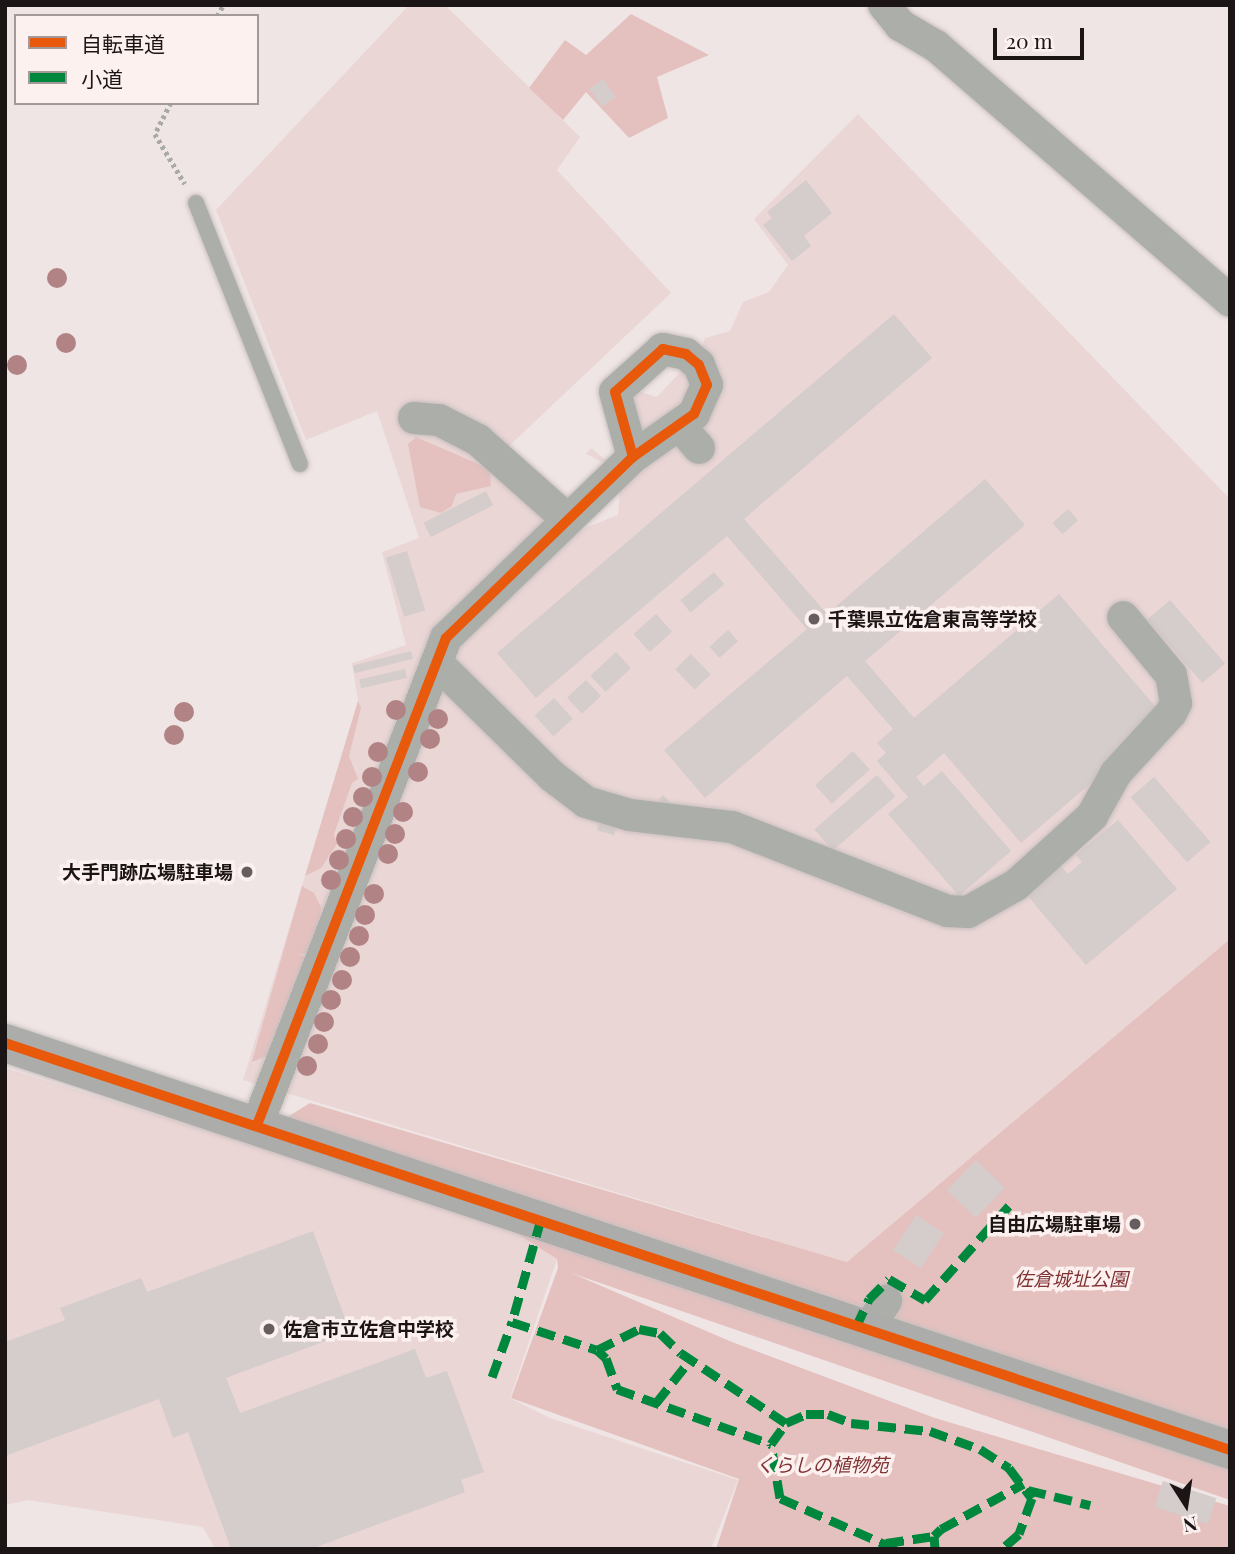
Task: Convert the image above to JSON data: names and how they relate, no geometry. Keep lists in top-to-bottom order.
{
  "parks": ["佐倉城址公園", "くらしの植物苑"],
  "places": [
    "千葉県立佐倉東高等学校",
    "大手門跡広場駐車場",
    "自由広場駐車場",
    "佐倉市立佐倉中学校"
  ],
  "legend": ["自転車道", "小道"],
  "scale_bar": "20 m",
  "north": "bottom"
}
